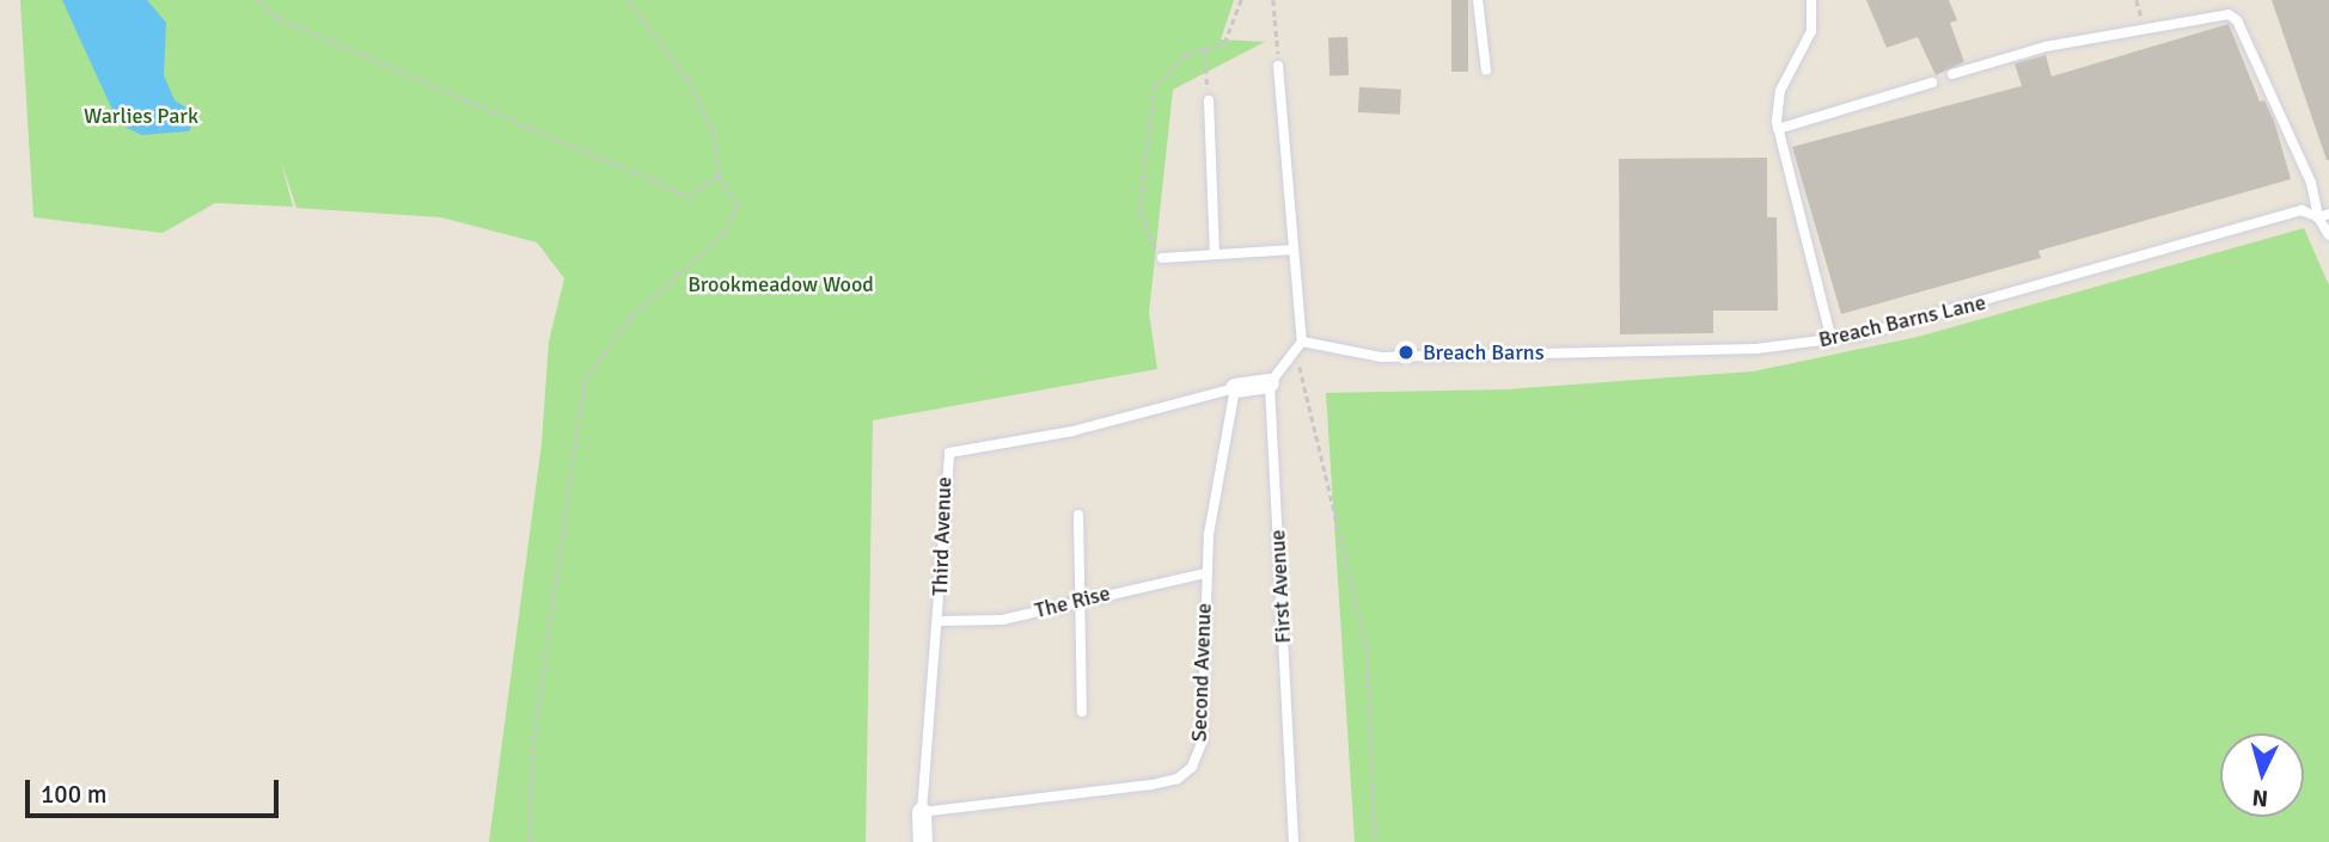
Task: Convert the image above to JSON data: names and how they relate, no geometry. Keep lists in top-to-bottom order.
{
  "streets": {
    "lane": [
      "Breach Barns Lane",
      "Third Avenue",
      "First Avenue",
      "The Rise",
      "Second Avenue"
    ]
  },
  "crossings": [
    ["Third Avenue", "The Rise"],
    ["Third Avenue", "Second Avenue"],
    ["The Rise", "Second Avenue"]
  ],
  "parks": ["Warlies Park", "Brookmeadow Wood"],
  "places": ["Breach Barns"],
  "scale_bar": "100 m",
  "north": "bottom"
}
